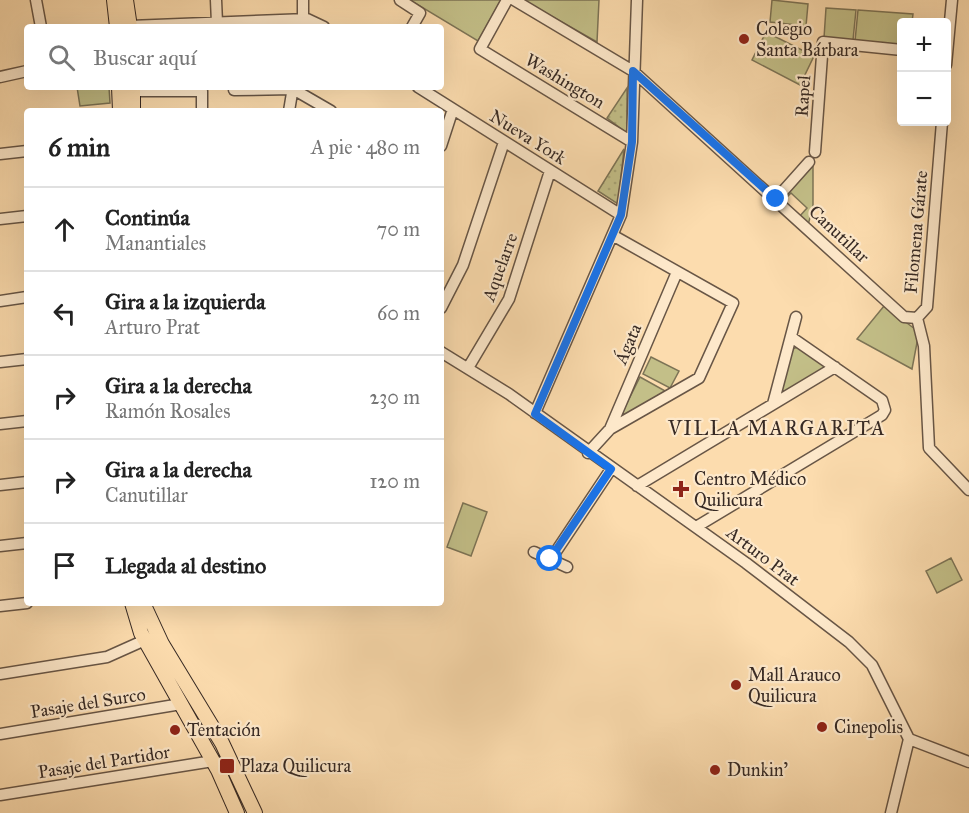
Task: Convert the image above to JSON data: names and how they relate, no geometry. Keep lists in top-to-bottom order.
{
  "streets": {
    "street": [
      "Washington",
      "Rapel",
      "Nueva York",
      "Filomena Gárate",
      "Canutillar",
      "Aquelarre",
      "Ágata",
      "Arturo Prat",
      "Pasaje del Surco",
      "Pasaje del Partidor"
    ]
  },
  "crossings": [
    ["Rapel", "Canutillar"],
    ["Nueva York", "Aquelarre"],
    ["Filomena Gárate", "Canutillar"],
    ["Aquelarre", "Arturo Prat"]
  ],
  "districts": ["VILLA MARGARITA"],
  "places": {
    "other": [
      "Colegio Santa Bárbara",
      "Mall Arauco Quilicura",
      "Cinepolis",
      "Tentación",
      "Dunkin'"
    ],
    "health": ["Centro Médico Quilicura"],
    "transit": ["Plaza Quilicura"]
  },
  "page": {
    "map_buttons": ["+", "−"],
    "search": "Buscar aquí",
    "heading": ["6 min", "A pie · 480 m"],
    "list": [
      ["Continúa", "Manantiales", "70 m"],
      ["Gira a la izquierda", "Arturo Prat", "60 m"],
      ["Gira a la derecha", "Ramón Rosales", "230 m"],
      ["Gira a la derecha", "Canutillar", "120 m"],
      "Llegada al destino"
    ]
  }
}
